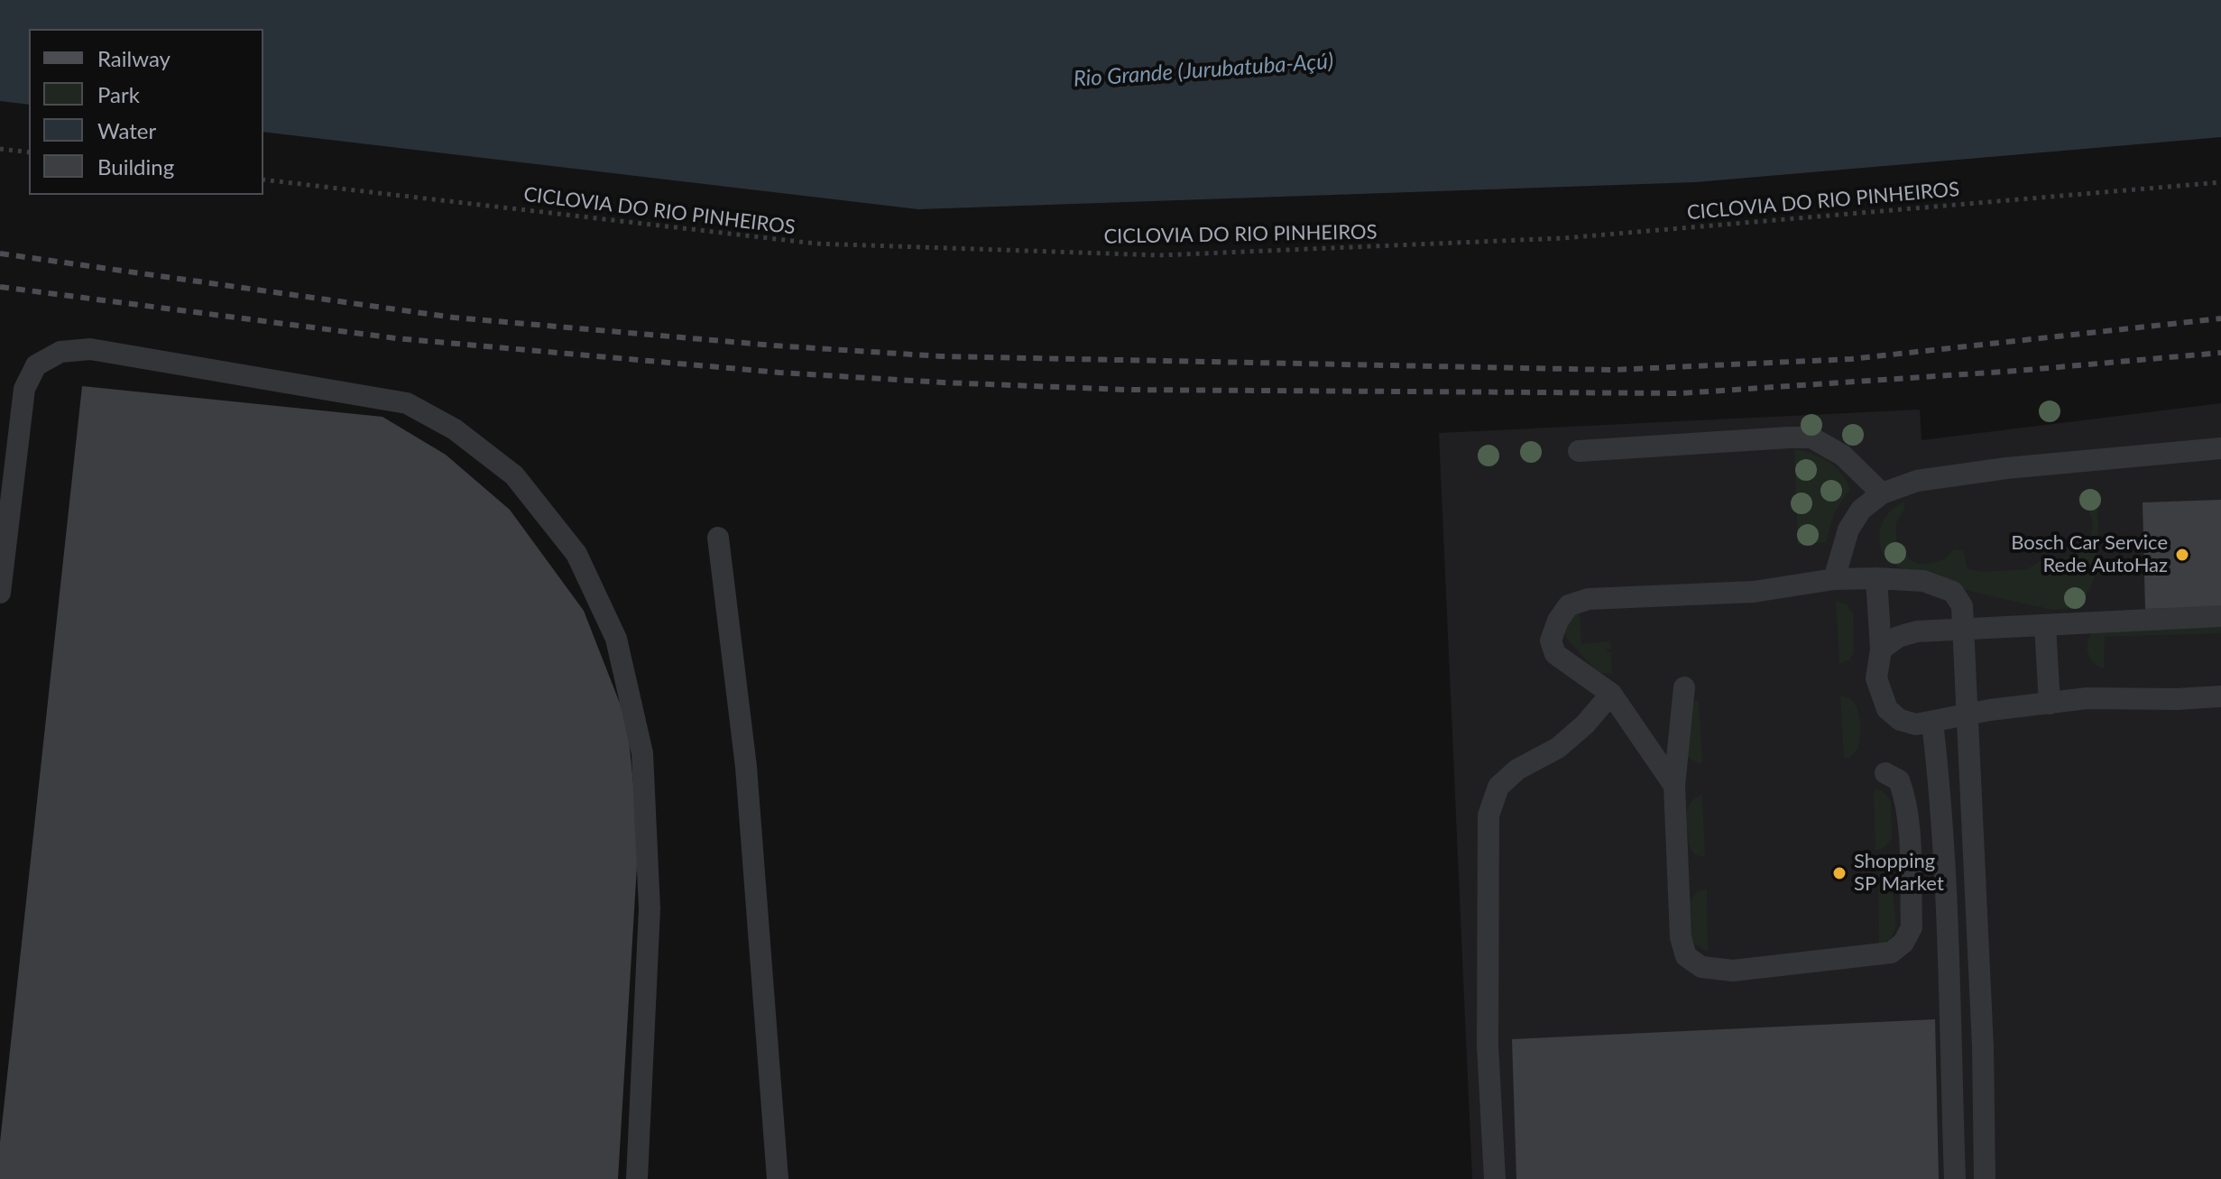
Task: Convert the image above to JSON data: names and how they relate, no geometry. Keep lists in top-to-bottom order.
{
  "streets": {
    "path": ["CICLOVIA DO RIO PINHEIROS"]
  },
  "water": ["Rio Grande (Jurubatuba-Açú)"],
  "places": ["Bosch Car Service Rede AutoHaz", "Shopping SP Market"],
  "legend": [
    "Railway",
    "Park",
    "Water",
    "Building"
  ]
}
